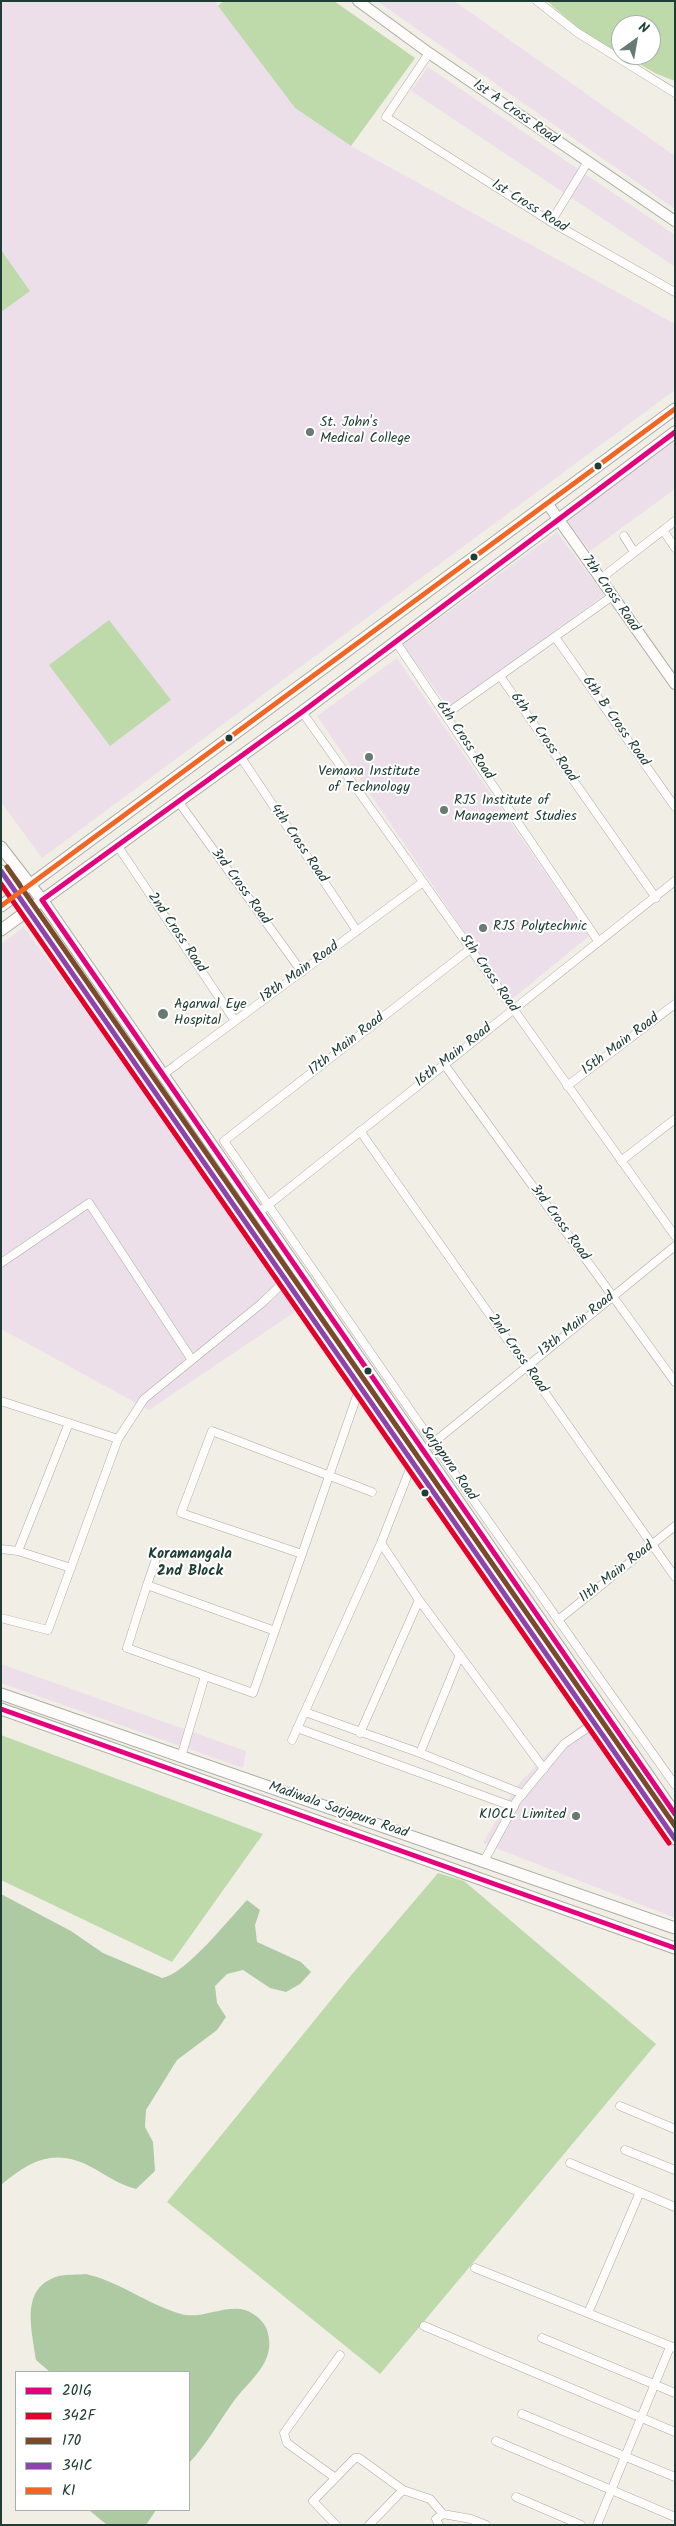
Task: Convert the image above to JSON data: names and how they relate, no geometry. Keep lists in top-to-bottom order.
{
  "streets": {
    "main road": ["Sarjapura Road", "Madiwala Sarjapura Road"],
    "street": [
      "1st A Cross Road",
      "1st Cross Road",
      "7th Cross Road",
      "6th B Cross Road",
      "6th A Cross Road",
      "6th Cross Road",
      "4th Cross Road",
      "3rd Cross Road",
      "2nd Cross Road",
      "18th Main Road",
      "5th Cross Road",
      "17th Main Road",
      "15th Main Road",
      "16th Main Road",
      "13th Main Road",
      "11th Main Road"
    ]
  },
  "crossings": [
    ["1st A Cross Road", "1st Cross Road"],
    ["6th A Cross Road", "16th Main Road"],
    ["6th Cross Road", "16th Main Road"],
    ["4th Cross Road", "18th Main Road"],
    ["3rd Cross Road", "18th Main Road"],
    ["3rd Cross Road", "16th Main Road"],
    ["3rd Cross Road", "13th Main Road"],
    ["2nd Cross Road", "18th Main Road"],
    ["2nd Cross Road", "16th Main Road"],
    ["2nd Cross Road", "13th Main Road"],
    ["2nd Cross Road", "11th Main Road"],
    ["18th Main Road", "5th Cross Road"],
    ["18th Main Road", "Sarjapura Road"],
    ["5th Cross Road", "17th Main Road"],
    ["5th Cross Road", "15th Main Road"],
    ["5th Cross Road", "16th Main Road"],
    ["17th Main Road", "Sarjapura Road"],
    ["16th Main Road", "Sarjapura Road"],
    ["13th Main Road", "Sarjapura Road"],
    ["Sarjapura Road", "11th Main Road"]
  ],
  "districts": ["Koramangala 2nd Block"],
  "places": [
    "St. John's Medical College",
    "Vemana Institute of Technology",
    "RJS Institute of Management Studies",
    "RJS Polytechnic",
    "Agarwal Eye Hospital",
    "KIOCL Limited"
  ],
  "lines": [
    "transit line K1",
    "transit line 201G",
    "transit line 170",
    "transit line 341C",
    "transit line 342F"
  ],
  "legend": [
    "201G",
    "342F",
    "170",
    "341C",
    "K1"
  ],
  "north": "top right"
}
